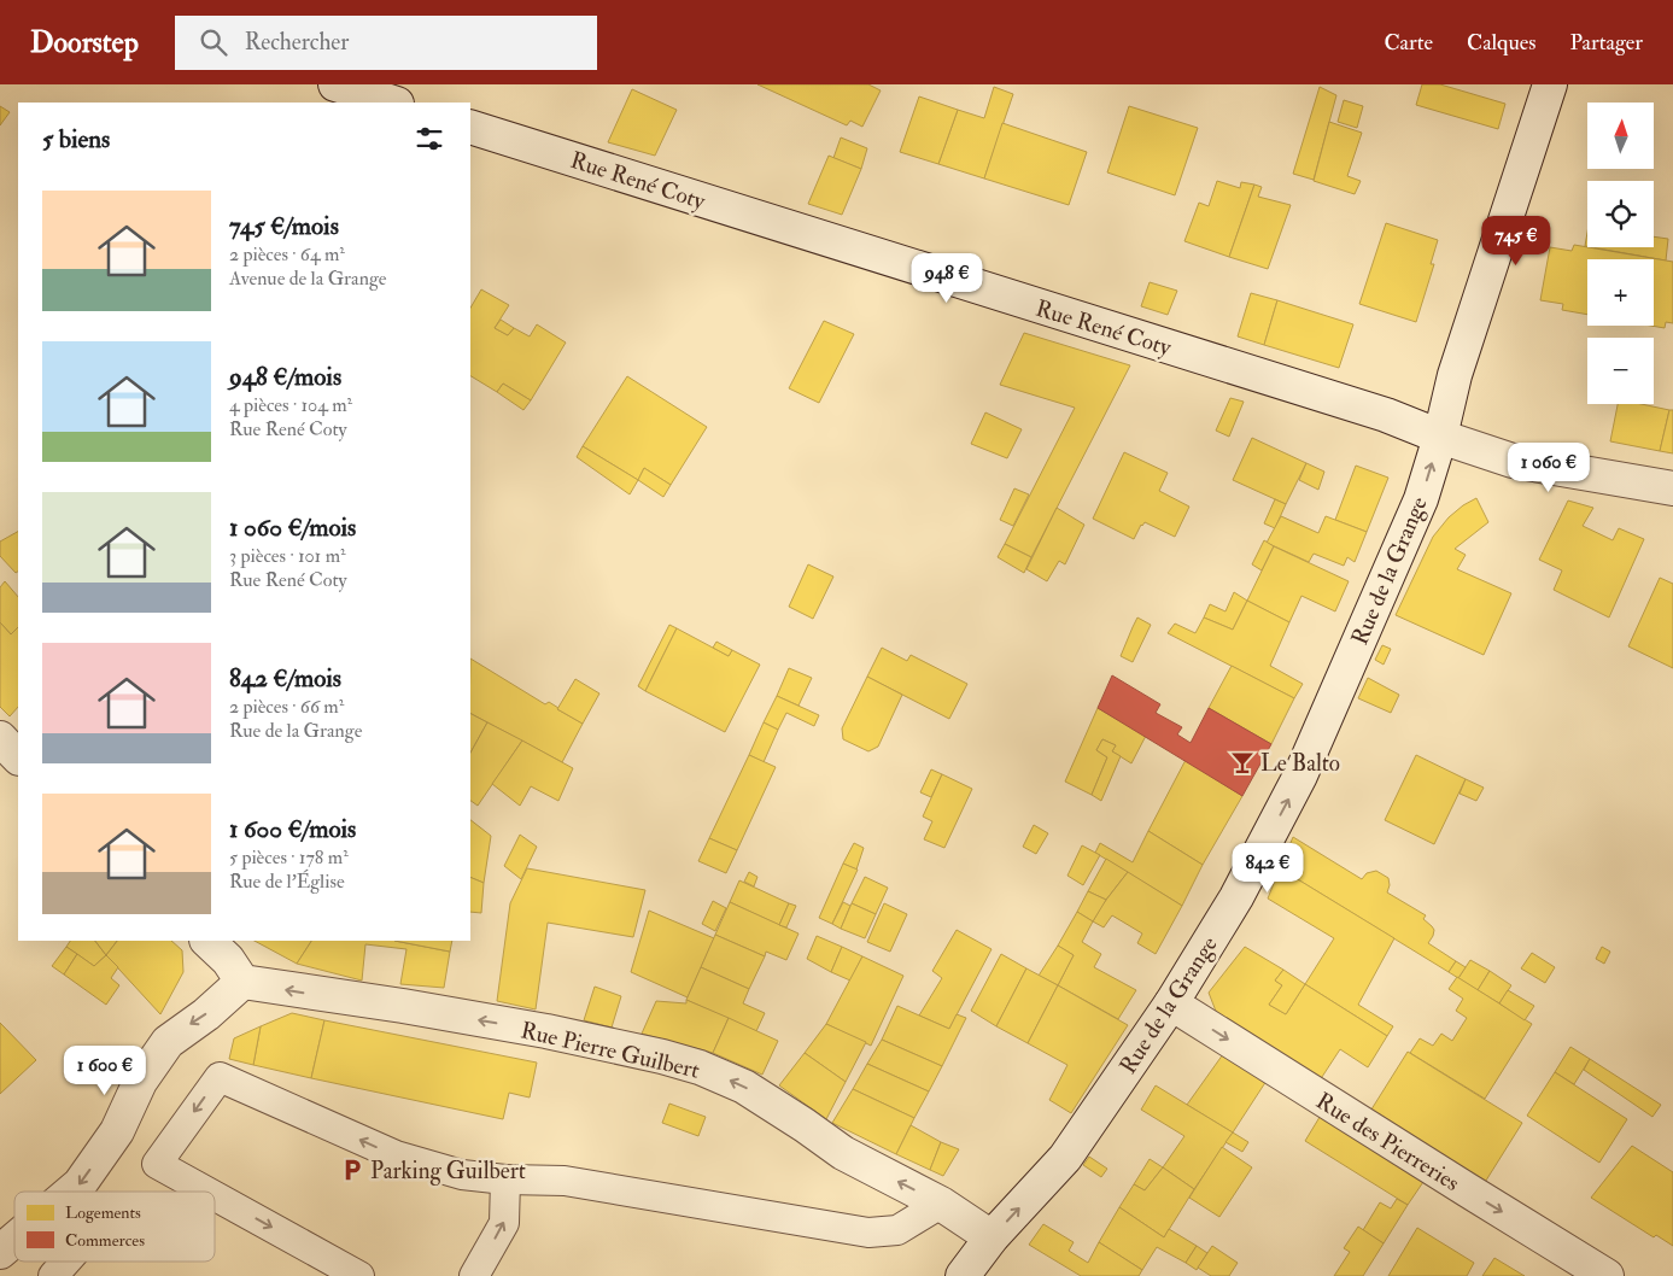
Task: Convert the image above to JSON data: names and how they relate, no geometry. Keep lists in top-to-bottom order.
{
  "streets": {
    "street": [
      "Rue René Coty",
      "Rue de la Grange",
      "Rue Pierre Guilbert",
      "Rue des Pierreries"
    ]
  },
  "crossings": [
    ["Rue René Coty", "Rue de la Grange"],
    ["Rue de la Grange", "Rue Pierre Guilbert"],
    ["Rue de la Grange", "Rue des Pierreries"]
  ],
  "one_way": ["Rue de la Grange", "Rue Pierre Guilbert", "Rue des Pierreries"],
  "places": {
    "bar": ["Le Balto"],
    "parking": ["Parking Guilbert"]
  },
  "legend": ["Logements", "Commerces"],
  "north": "top",
  "page": {
    "header": "Doorstep",
    "search": "Rechercher",
    "nav": ["Carte", "Calques", "Partager"],
    "map_buttons": ["+", "−"],
    "heading": "5 biens",
    "list": [
      {
        "name": "745 €/mois",
        "note": "2 pièces · 64 m² · Avenue de la Grange"
      },
      {
        "name": "948 €/mois",
        "note": "4 pièces · 104 m² · Rue René Coty"
      },
      {
        "name": "1 060 €/mois",
        "note": "3 pièces · 101 m² · Rue René Coty"
      },
      {
        "name": "842 €/mois",
        "note": "2 pièces · 66 m² · Rue de la Grange"
      },
      {
        "name": "1 600 €/mois",
        "note": "5 pièces · 178 m² · Rue de l'Église"
      }
    ],
    "price": [
      "745 €",
      "948 €",
      "1 060 €",
      "842 €",
      "1 600 €"
    ]
  }
}
